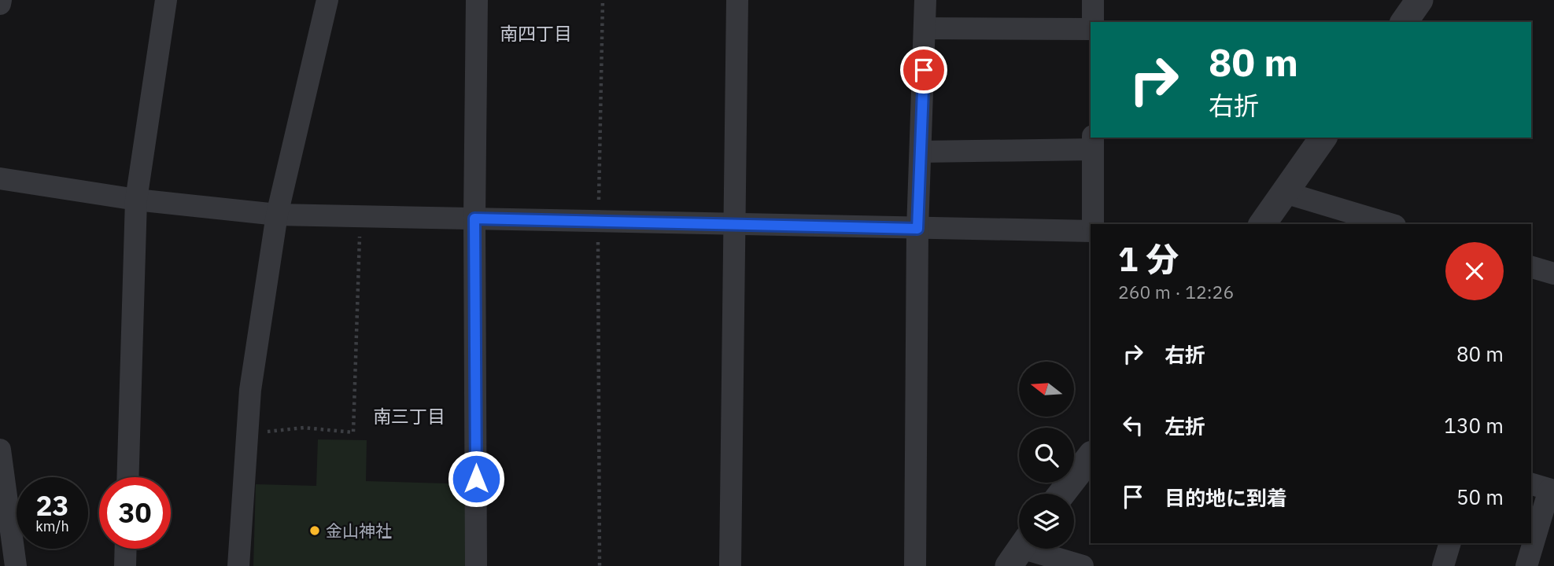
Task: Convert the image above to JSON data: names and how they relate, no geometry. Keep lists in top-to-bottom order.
{
  "districts": ["南四丁目", "南三丁目"],
  "places": ["金山神社"],
  "north": "left",
  "page": {
    "turn": ["80 m", "右折"],
    "heading": ["1 分", "260 m · 12:26"],
    "list": [
      {
        "name": "右折",
        "value": "80 m"
      },
      {
        "name": "左折",
        "value": "130 m"
      },
      {
        "name": "目的地に到着",
        "value": "50 m"
      }
    ],
    "speed": "23 km/h",
    "limit": "30"
  }
}
